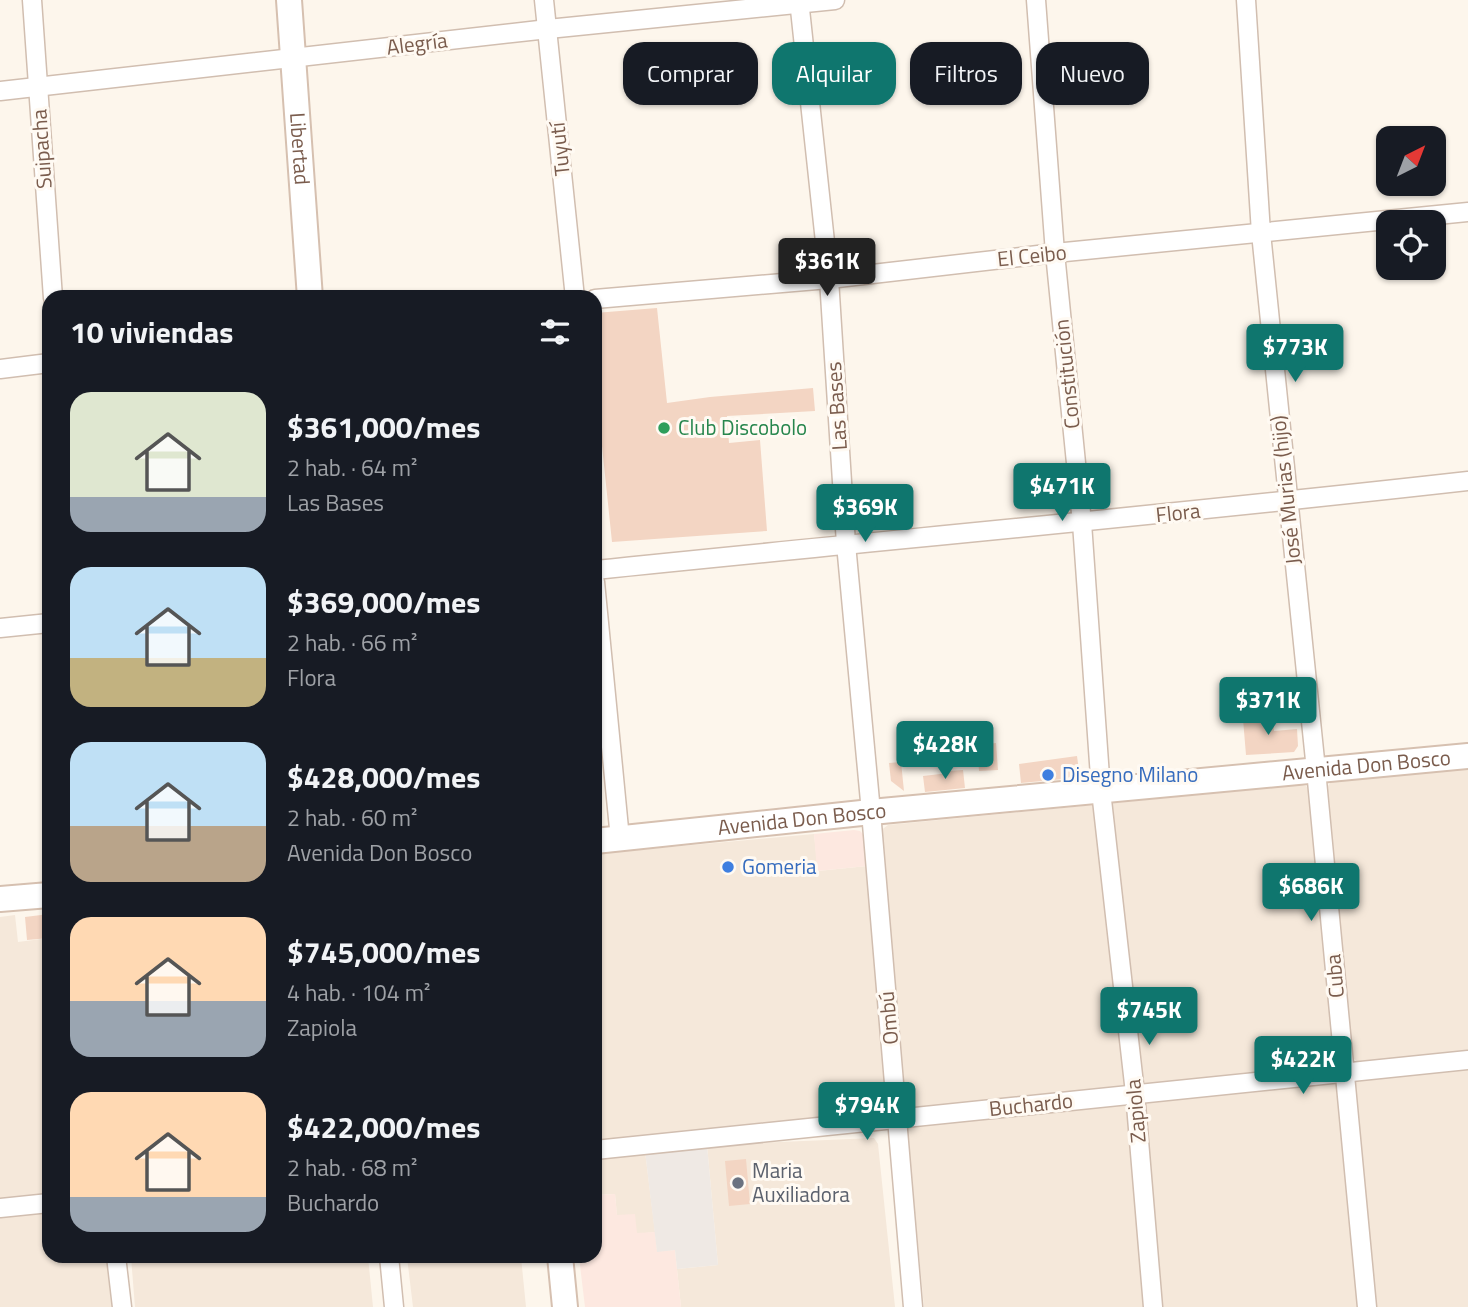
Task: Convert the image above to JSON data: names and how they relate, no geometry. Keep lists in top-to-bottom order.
{
  "streets": {
    "main road": ["Libertad", "Avenida Don Bosco"],
    "street": [
      "Alegría",
      "Suipacha",
      "Tuyutí",
      "El Ceibo",
      "Constitución",
      "Las Bases",
      "José Murias (hijo)",
      "Flora",
      "Cuba",
      "Ombú",
      "Buchardo",
      "Zapiola"
    ]
  },
  "crossings": [
    ["Alegría", "Suipacha"],
    ["Alegría", "Libertad"],
    ["Alegría", "Tuyutí"],
    ["Alegría", "Las Bases"],
    ["El Ceibo", "Constitución"],
    ["El Ceibo", "Las Bases"],
    ["El Ceibo", "José Murias (hijo)"],
    ["Constitución", "Flora"],
    ["Constitución", "Avenida Don Bosco"],
    ["Constitución", "Zapiola"],
    ["Las Bases", "Flora"],
    ["Las Bases", "Avenida Don Bosco"],
    ["Las Bases", "Ombú"],
    ["José Murias (hijo)", "Flora"],
    ["José Murias (hijo)", "Avenida Don Bosco"],
    ["José Murias (hijo)", "Cuba"],
    ["Avenida Don Bosco", "Cuba"],
    ["Avenida Don Bosco", "Ombú"],
    ["Avenida Don Bosco", "Zapiola"],
    ["Cuba", "Buchardo"],
    ["Ombú", "Buchardo"],
    ["Buchardo", "Zapiola"]
  ],
  "places": [
    "Club Discobolo",
    "Disegno Milano",
    "Gomeria",
    "Maria Auxiliadora"
  ],
  "north": "top right",
  "page": {
    "chip": [
      "Comprar",
      "Alquilar",
      "Filtros",
      "Nuevo"
    ],
    "price": [
      "$361K",
      "$773K",
      "$471K",
      "$369K",
      "$371K",
      "$428K",
      "$686K",
      "$745K",
      "$422K",
      "$794K"
    ],
    "heading": "10 viviendas",
    "list": [
      {
        "name": "$361,000/mes",
        "note": "2 hab. · 64 m² · Las Bases"
      },
      {
        "name": "$369,000/mes",
        "note": "2 hab. · 66 m² · Flora"
      },
      {
        "name": "$428,000/mes",
        "note": "2 hab. · 60 m² · Avenida Don Bosco"
      },
      {
        "name": "$745,000/mes",
        "note": "4 hab. · 104 m² · Zapiola"
      },
      {
        "name": "$422,000/mes",
        "note": "2 hab. · 68 m² · Buchardo"
      }
    ]
  }
}
